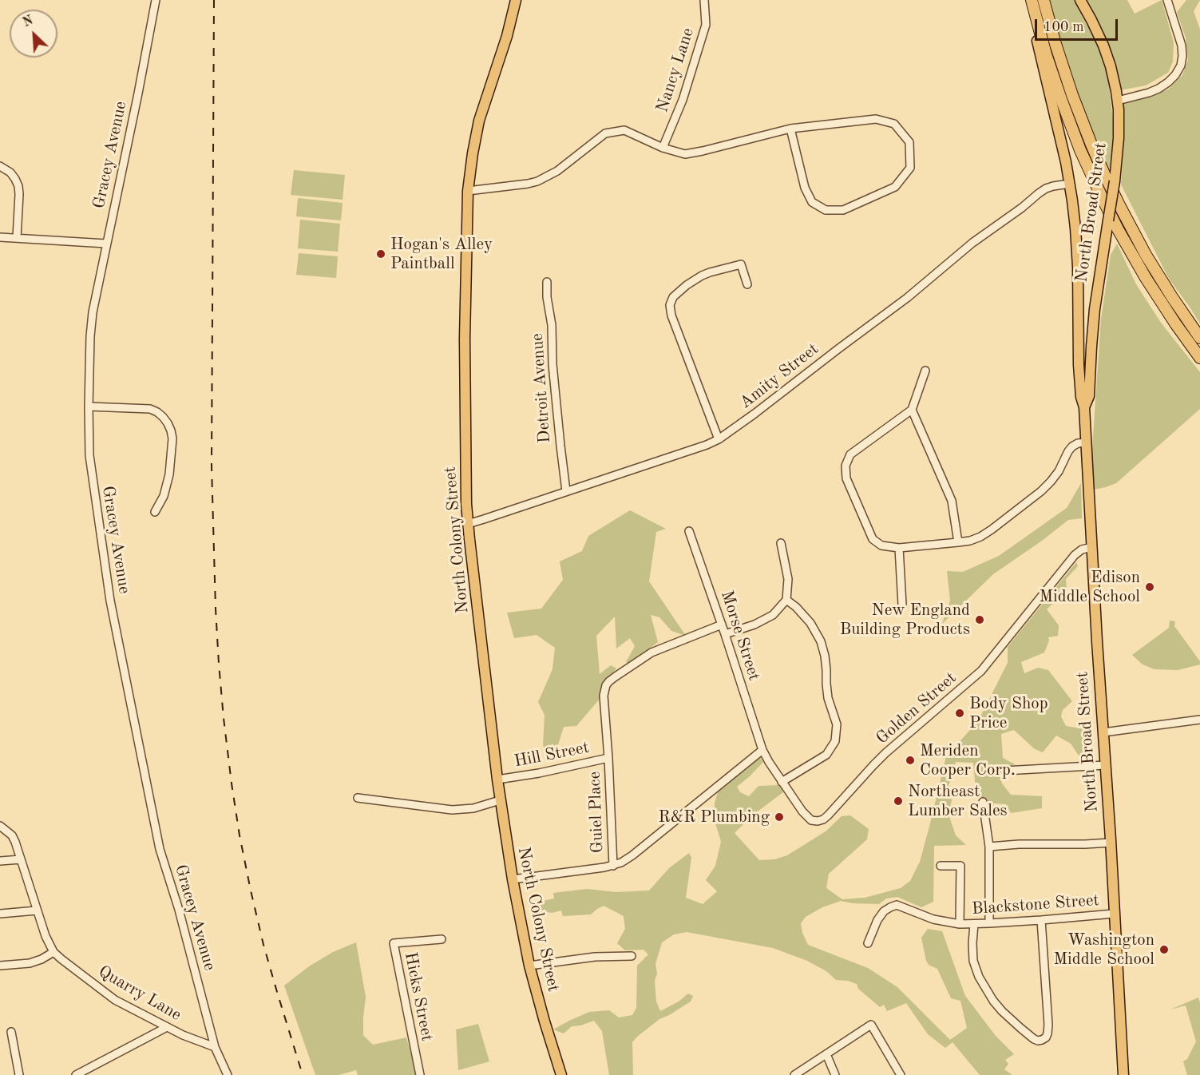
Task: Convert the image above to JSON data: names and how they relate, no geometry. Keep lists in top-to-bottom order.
{
  "streets": {
    "highway": ["North Broad Street"],
    "main road": ["North Colony Street"],
    "street": [
      "Nancy Lane",
      "Gracey Avenue",
      "Amity Street",
      "Detroit Avenue",
      "Morse Street",
      "Golden Street",
      "Hill Street",
      "Guiel Place",
      "Blackstone Street",
      "Quarry Lane",
      "Hicks Street"
    ]
  },
  "crossings": [
    ["Gracey Avenue", "Quarry Lane"],
    ["North Broad Street", "Amity Street"],
    ["North Broad Street", "Golden Street"],
    ["North Broad Street", "Blackstone Street"],
    ["Amity Street", "Detroit Avenue"],
    ["Amity Street", "North Colony Street"],
    ["North Colony Street", "Hill Street"],
    ["Morse Street", "Golden Street"],
    ["Morse Street", "Hill Street"],
    ["Hill Street", "Guiel Place"]
  ],
  "places": [
    "Hogan's Alley Paintball",
    "Edison Middle School",
    "New England Building Products",
    "Body Shop Price",
    "Meriden Cooper Corp.",
    "Northeast Lumber Sales",
    "R&R Plumbing",
    "Washington Middle School"
  ],
  "scale_bar": "100 m",
  "north": "top left"
}
